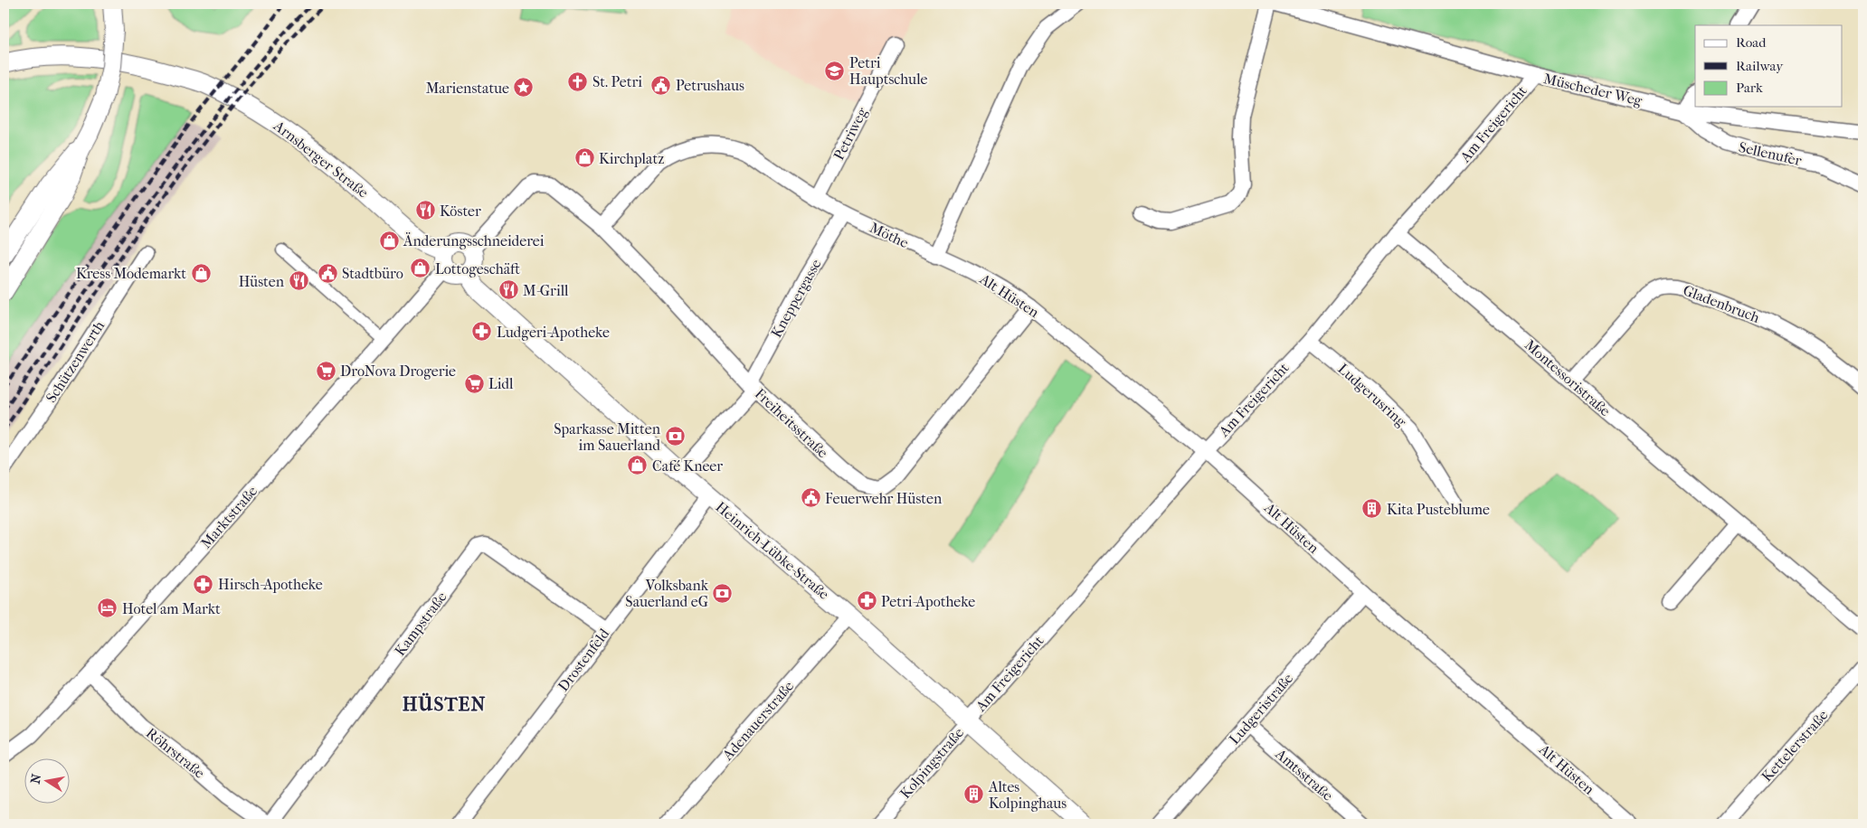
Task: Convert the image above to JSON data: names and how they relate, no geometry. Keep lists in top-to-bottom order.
{
  "streets": {
    "street": [
      "Müscheder Weg",
      "Am Freigericht",
      "Petriweg",
      "Sellenufer",
      "Arnsberger Straße",
      "Möthe",
      "Alt Hüsten",
      "Kneppergasse",
      "Gladenbruch",
      "Schützenwerth",
      "Montessoristraße",
      "Ludgerusring",
      "Freiheitsstraße",
      "Marktstraße",
      "Heinrich-Lübke-Straße",
      "Kampstraße",
      "Drostenfeld",
      "Ludgeristraße",
      "Adenauerstraße",
      "Kettelerstraße",
      "Röhrstraße",
      "Kolpingstraße",
      "Amtsstraße"
    ]
  },
  "crossings": [
    ["Müscheder Weg", "Am Freigericht"],
    ["Müscheder Weg", "Sellenufer"],
    ["Am Freigericht", "Alt Hüsten"],
    ["Am Freigericht", "Montessoristraße"],
    ["Am Freigericht", "Ludgerusring"],
    ["Am Freigericht", "Heinrich-Lübke-Straße"],
    ["Am Freigericht", "Kolpingstraße"],
    ["Petriweg", "Möthe"],
    ["Arnsberger Straße", "Freiheitsstraße"],
    ["Arnsberger Straße", "Marktstraße"],
    ["Arnsberger Straße", "Heinrich-Lübke-Straße"],
    ["Möthe", "Alt Hüsten"],
    ["Möthe", "Kneppergasse"],
    ["Möthe", "Freiheitsstraße"],
    ["Alt Hüsten", "Freiheitsstraße"],
    ["Alt Hüsten", "Ludgeristraße"],
    ["Kneppergasse", "Freiheitsstraße"],
    ["Kneppergasse", "Heinrich-Lübke-Straße"],
    ["Gladenbruch", "Montessoristraße"],
    ["Freiheitsstraße", "Marktstraße"],
    ["Freiheitsstraße", "Heinrich-Lübke-Straße"],
    ["Marktstraße", "Heinrich-Lübke-Straße"],
    ["Marktstraße", "Röhrstraße"],
    ["Heinrich-Lübke-Straße", "Drostenfeld"],
    ["Heinrich-Lübke-Straße", "Adenauerstraße"],
    ["Heinrich-Lübke-Straße", "Kolpingstraße"],
    ["Kampstraße", "Drostenfeld"],
    ["Kampstraße", "Röhrstraße"],
    ["Ludgeristraße", "Amtsstraße"]
  ],
  "districts": ["HÜSTEN"],
  "places": {
    "school or university": ["Petri Hauptschule"],
    "church": ["St. Petri"],
    "public building": ["Petrushaus", "Stadtbüro", "Feuerwehr Hüsten"],
    "place": ["Marienstatue"],
    "shop": [
      "Kirchplatz",
      "Änderungsschneiderei",
      "Lottogeschäft",
      "Kress Modemarkt",
      "Café Kneer"
    ],
    "restaurant": ["Köster", "Hüsten", "M-Grill"],
    "pharmacy": ["Ludgeri-Apotheke", "Hirsch-Apotheke", "Petri-Apotheke"],
    "supermarket": ["DroNova Drogerie", "Lidl"],
    "bank": ["Sparkasse Mitten im Sauerland", "Volksbank Sauerland eG"],
    "building": ["Kita Pusteblume", "Altes Kolpinghaus"],
    "hotel": ["Hotel am Markt"]
  },
  "legend": ["Road", "Railway", "Park"],
  "north": "left"
}
